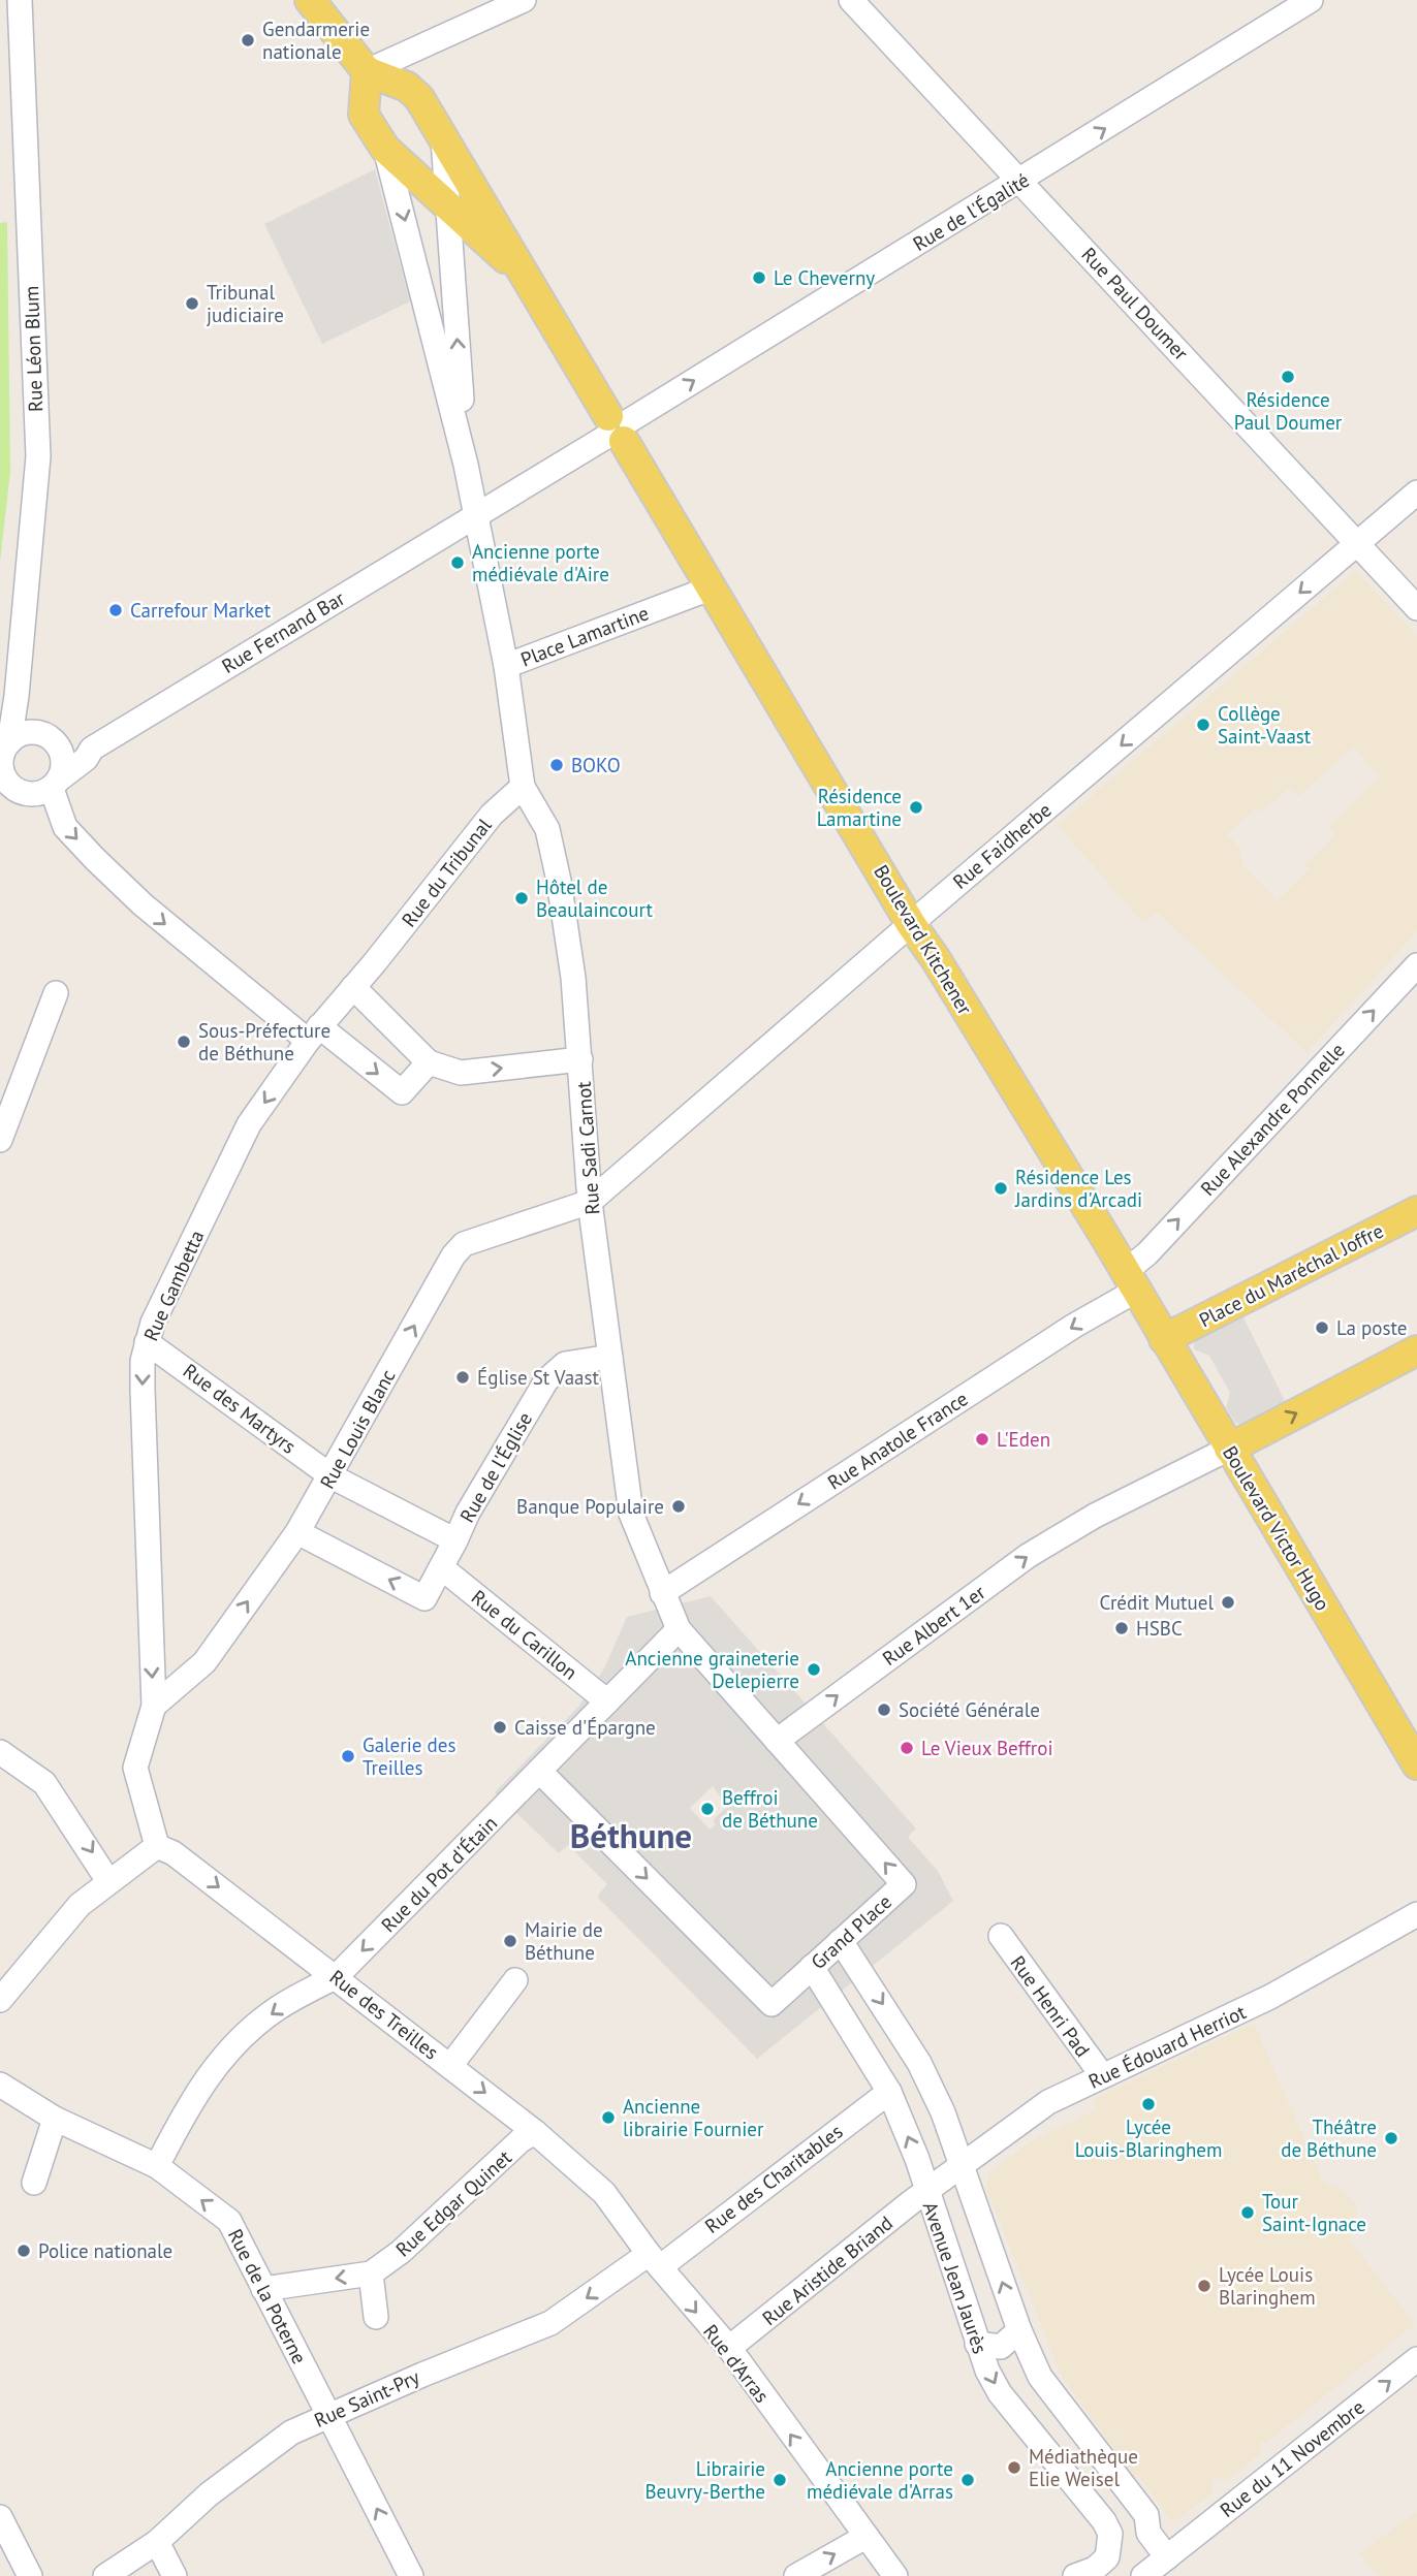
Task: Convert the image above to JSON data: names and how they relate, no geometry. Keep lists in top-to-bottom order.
{
  "streets": {
    "main road": ["Boulevard Kitchener", "Place du Maréchal Joffre", "Boulevard Victor Hugo"],
    "street": [
      "Rue de l'Égalité",
      "Rue Paul Doumer",
      "Rue Léon Blum",
      "Rue Fernand Bar",
      "Place Lamartine",
      "Rue Faidherbe",
      "Rue du Tribunal",
      "Rue Alexandre Ponnelle",
      "Rue Sadi Carnot",
      "Rue Gambetta",
      "Rue des Martyrs",
      "Rue Louis Blanc",
      "Rue Anatole France",
      "Rue de l'Église",
      "Rue Albert 1er",
      "Rue du Carillon",
      "Rue du Pot d'Étain",
      "Grand Place",
      "Rue Henri Pad",
      "Rue des Treilles",
      "Rue Édouard Herriot",
      "Rue des Charitables",
      "Rue Edgar Quinet",
      "Rue Aristide Briand",
      "Avenue Jean Jaurès",
      "Rue de la Poterne",
      "Rue d'Arras",
      "Rue Saint-Pry",
      "Rue du 11 Novembre"
    ]
  },
  "crossings": [
    ["Rue de l'Égalité", "Rue Paul Doumer"],
    ["Rue Paul Doumer", "Rue Faidherbe"],
    ["Rue Léon Blum", "Rue Fernand Bar"],
    ["Rue Fernand Bar", "Place Lamartine"],
    ["Place Lamartine", "Boulevard Kitchener"],
    ["Place Lamartine", "Rue Sadi Carnot"],
    ["Rue Faidherbe", "Boulevard Kitchener"],
    ["Rue Faidherbe", "Rue Sadi Carnot"],
    ["Rue Faidherbe", "Rue Louis Blanc"],
    ["Rue du Tribunal", "Rue Sadi Carnot"],
    ["Rue du Tribunal", "Rue Gambetta"],
    ["Boulevard Kitchener", "Rue Alexandre Ponnelle"],
    ["Boulevard Kitchener", "Rue Anatole France"],
    ["Boulevard Kitchener", "Boulevard Victor Hugo"],
    ["Rue Alexandre Ponnelle", "Rue Anatole France"],
    ["Rue Alexandre Ponnelle", "Boulevard Victor Hugo"],
    ["Rue Sadi Carnot", "Rue Louis Blanc"],
    ["Rue Sadi Carnot", "Rue Anatole France"],
    ["Rue Sadi Carnot", "Rue de l'Église"],
    ["Rue Sadi Carnot", "Grand Place"],
    ["Place du Maréchal Joffre", "Boulevard Victor Hugo"],
    ["Rue Gambetta", "Rue des Martyrs"],
    ["Rue Gambetta", "Rue Louis Blanc"],
    ["Rue des Martyrs", "Rue Louis Blanc"],
    ["Rue des Martyrs", "Rue de l'Église"],
    ["Rue Louis Blanc", "Rue de l'Église"],
    ["Rue Anatole France", "Boulevard Victor Hugo"],
    ["Rue de l'Église", "Rue du Carillon"],
    ["Boulevard Victor Hugo", "Rue Albert 1er"],
    ["Rue Albert 1er", "Grand Place"],
    ["Rue du Pot d'Étain", "Grand Place"],
    ["Rue du Pot d'Étain", "Rue des Treilles"],
    ["Rue du Pot d'Étain", "Rue de la Poterne"],
    ["Grand Place", "Avenue Jean Jaurès"],
    ["Rue Henri Pad", "Rue Édouard Herriot"],
    ["Rue des Treilles", "Rue Edgar Quinet"],
    ["Rue des Treilles", "Rue d'Arras"],
    ["Rue Édouard Herriot", "Rue Aristide Briand"],
    ["Rue Édouard Herriot", "Avenue Jean Jaurès"],
    ["Rue des Charitables", "Avenue Jean Jaurès"],
    ["Rue des Charitables", "Rue d'Arras"],
    ["Rue des Charitables", "Rue Saint-Pry"],
    ["Rue Edgar Quinet", "Rue de la Poterne"],
    ["Rue Aristide Briand", "Avenue Jean Jaurès"],
    ["Rue Aristide Briand", "Rue d'Arras"],
    ["Rue de la Poterne", "Rue Saint-Pry"],
    ["Rue d'Arras", "Rue Saint-Pry"]
  ],
  "one_way": [
    "Rue de l'Égalité",
    "Rue Faidherbe",
    "Rue Alexandre Ponnelle",
    "Rue Gambetta",
    "Rue Louis Blanc",
    "Rue Anatole France",
    "Rue Albert 1er",
    "Rue des Treilles",
    "Rue de la Poterne",
    "Rue Saint-Pry",
    "Rue du 11 Novembre"
  ],
  "districts": ["Béthune"],
  "places": [
    "Gendarmerie nationale",
    "Le Cheverny",
    "Tribunal judiciaire",
    "Résidence Paul Doumer",
    "Ancienne porte médiévale d'Aire",
    "Carrefour Market",
    "Collège Saint-Vaast",
    "BOKO",
    "Résidence Lamartine",
    "Hôtel de Beaulaincourt",
    "Sous-Préfecture de Béthune",
    "Résidence Les Jardins d'Arcadi",
    "La poste",
    "Église St Vaast",
    "L'Eden",
    "Banque Populaire",
    "Crédit Mutuel",
    "HSBC",
    "Ancienne graineterie Delepierre",
    "Société Générale",
    "Caisse d'Épargne",
    "Le Vieux Beffroi",
    "Galerie des Treilles",
    "Beffroi de Béthune",
    "Mairie de Béthune",
    "Lycée Louis-Blaringhem",
    "Ancienne librairie Fournier",
    "Théâtre de Béthune",
    "Tour Saint-Ignace",
    "Police nationale",
    "Lycée Louis Blaringhem",
    "Médiathèque Elie Weisel",
    "Librairie Beuvry-Berthe",
    "Ancienne porte médiévale d'Arras"
  ]
}
